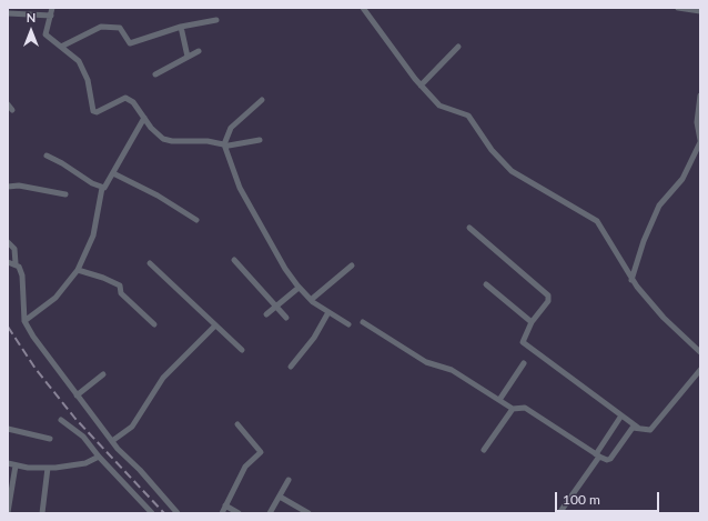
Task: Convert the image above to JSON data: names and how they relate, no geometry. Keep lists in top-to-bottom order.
{
  "scale_bar": "100 m",
  "north": "top"
}
